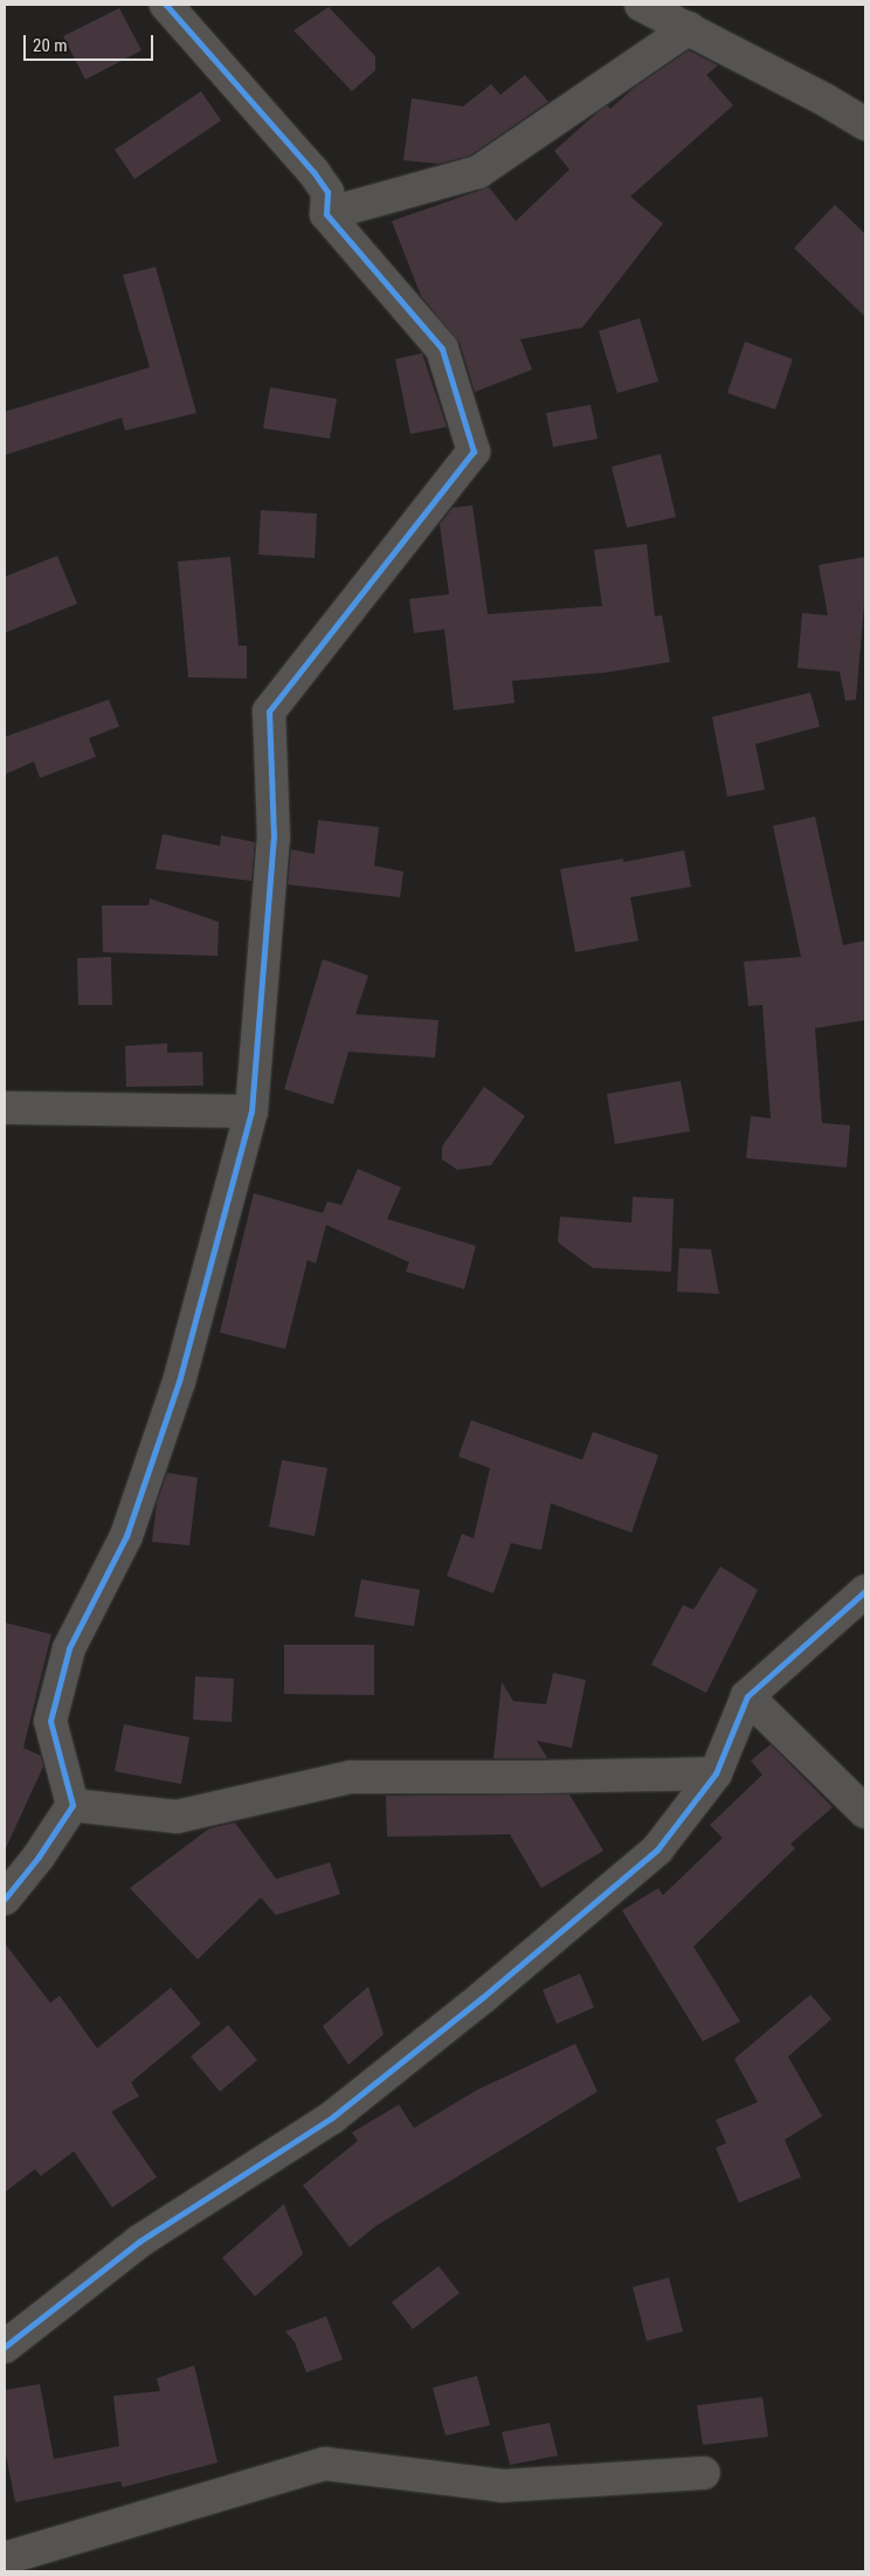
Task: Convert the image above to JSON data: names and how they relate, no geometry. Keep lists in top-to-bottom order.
{
  "scale_bar": "20 m"
}
